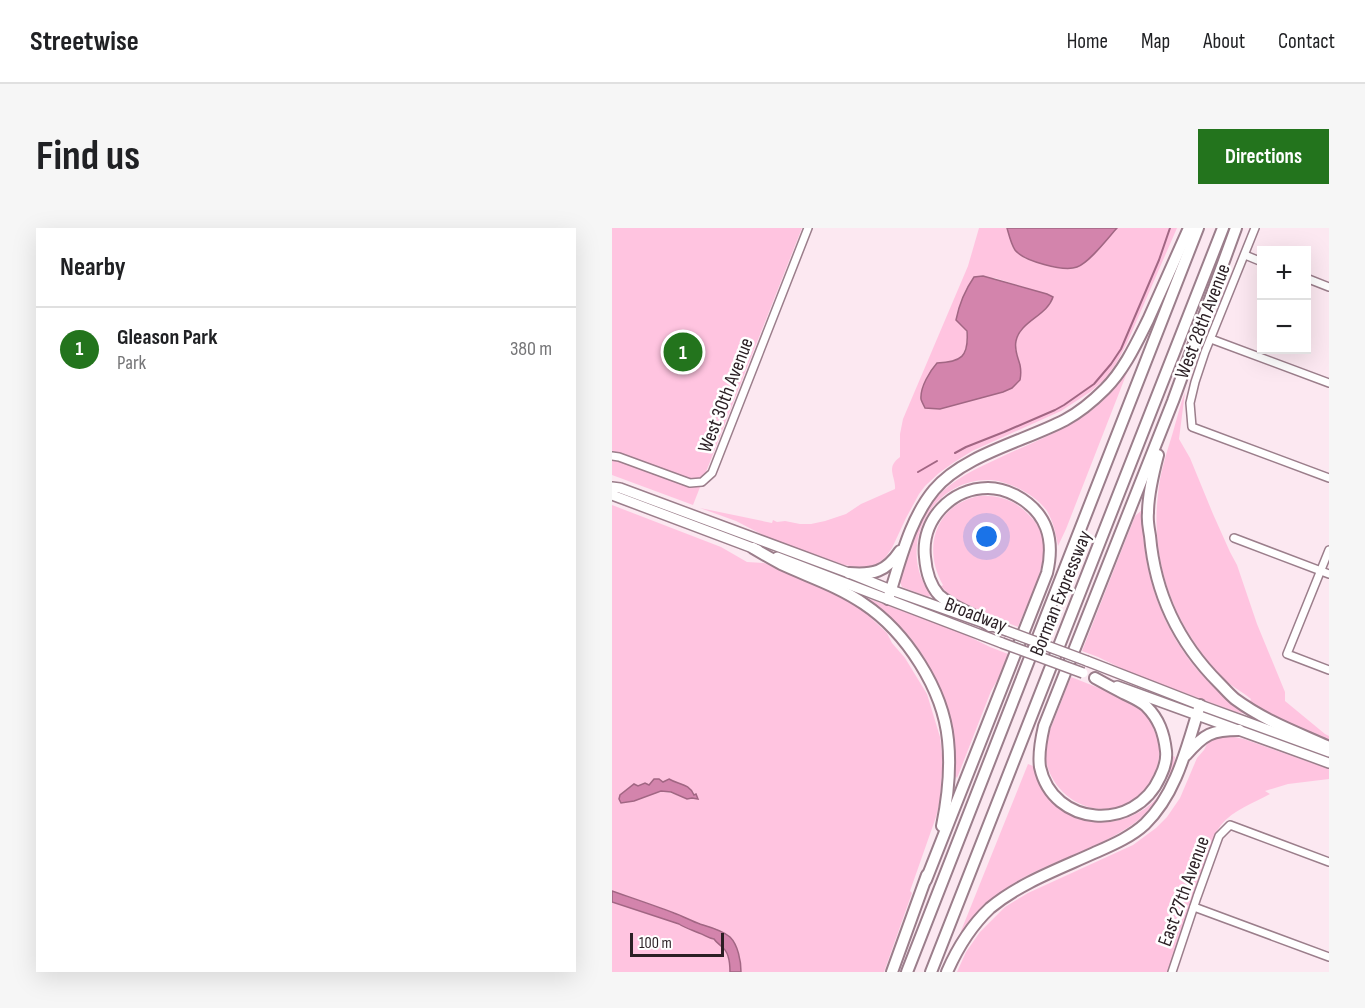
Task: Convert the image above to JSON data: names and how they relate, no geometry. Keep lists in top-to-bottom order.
{
  "streets": {
    "highway": ["Borman Expressway"],
    "main road": ["Broadway"],
    "street": ["West 28th Avenue", "West 30th Avenue", "East 27th Avenue"]
  },
  "scale_bar": "100 m",
  "page": {
    "header": "Streetwise",
    "nav": [
      "Home",
      "Map",
      "About",
      "Contact"
    ],
    "buttons": "Directions",
    "title": "Find us",
    "heading": "Nearby",
    "map_buttons": ["+", "−"],
    "list": [
      {
        "mark": "1",
        "name": "Gleason Park",
        "note": "Park",
        "value": "380 m"
      }
    ],
    "pins": "1",
    "scale": "100 m"
  }
}
